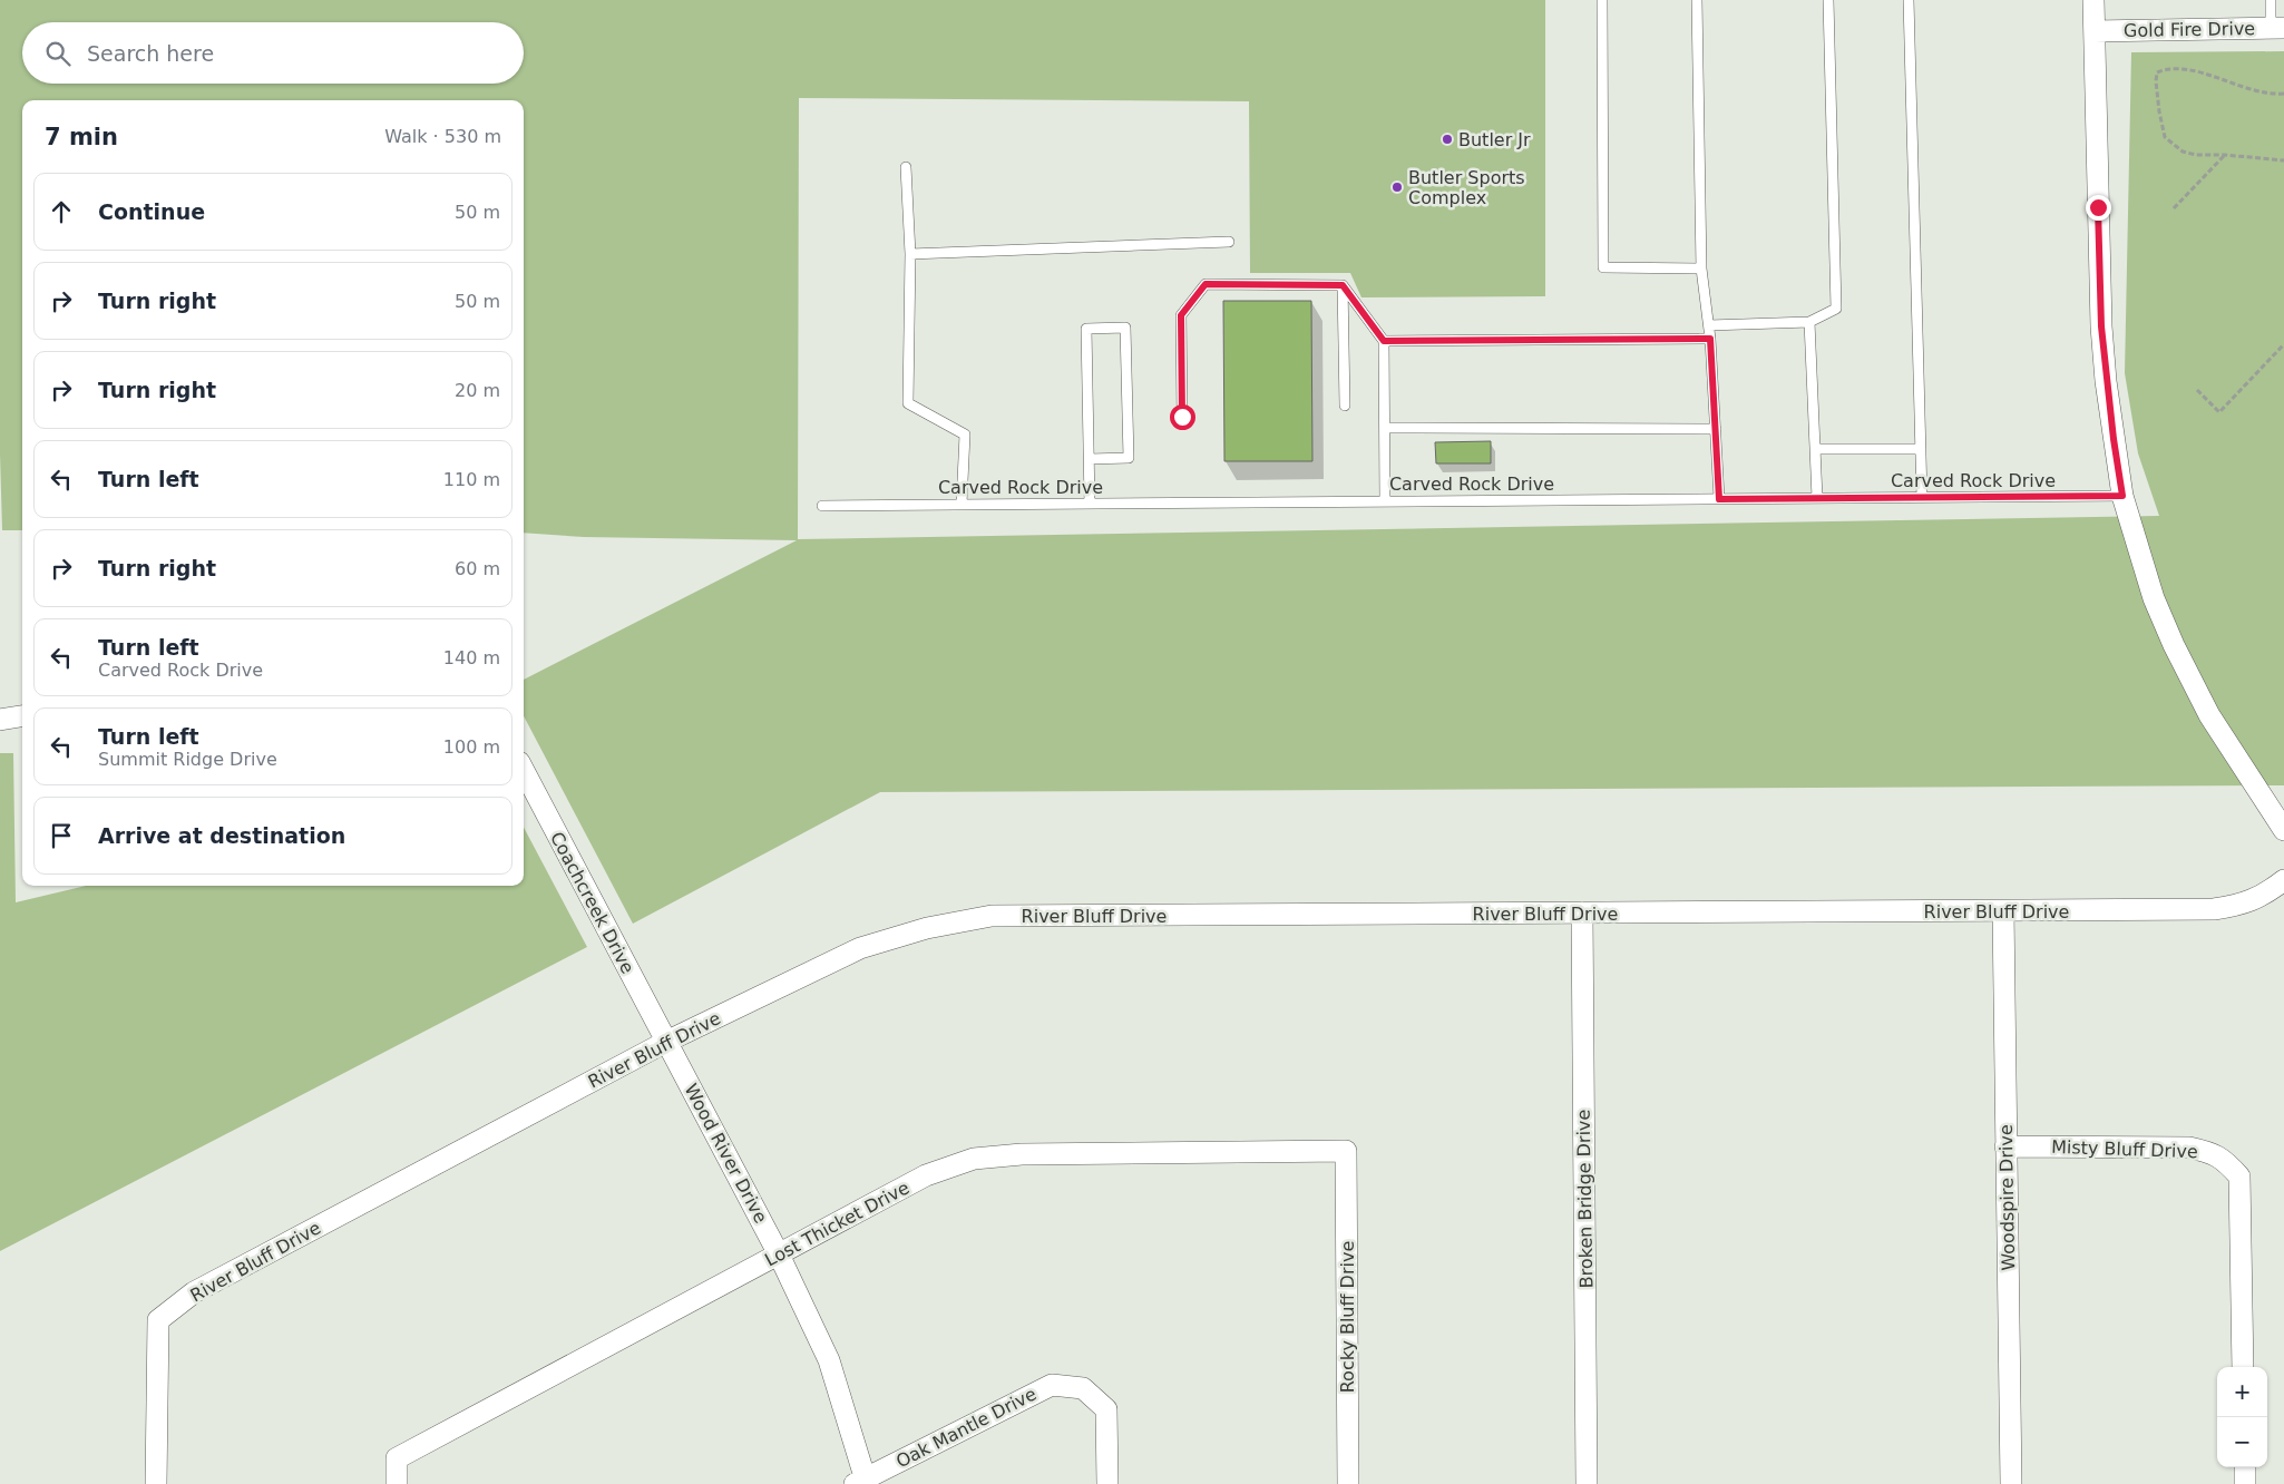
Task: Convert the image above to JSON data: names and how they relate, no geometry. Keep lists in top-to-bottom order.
{
  "streets": {
    "street": [
      "Gold Fire Drive",
      "Coachcreek Drive",
      "River Bluff Drive",
      "Misty Bluff Drive",
      "Wood River Drive",
      "Woodspire Drive",
      "Broken Bridge Drive",
      "Lost Thicket Drive",
      "Rocky Bluff Drive",
      "Oak Mantle Drive"
    ],
    "lane": ["Carved Rock Drive"]
  },
  "crossings": [
    ["Coachcreek Drive", "River Bluff Drive"],
    ["Coachcreek Drive", "Wood River Drive"],
    ["River Bluff Drive", "Wood River Drive"],
    ["River Bluff Drive", "Woodspire Drive"],
    ["River Bluff Drive", "Broken Bridge Drive"],
    ["Misty Bluff Drive", "Woodspire Drive"],
    ["Wood River Drive", "Lost Thicket Drive"],
    ["Wood River Drive", "Oak Mantle Drive"],
    ["Lost Thicket Drive", "Rocky Bluff Drive"]
  ],
  "places": ["Butler Jr", "Butler Sports Complex"],
  "page": {
    "search": "Search here",
    "heading": ["7 min", "Walk · 530 m"],
    "list": [
      ["Continue", "50 m"],
      ["Turn right", "50 m"],
      ["Turn right", "20 m"],
      ["Turn left", "110 m"],
      ["Turn right", "60 m"],
      ["Turn left", "Carved Rock Drive", "140 m"],
      ["Turn left", "Summit Ridge Drive", "100 m"],
      "Arrive at destination"
    ],
    "map_buttons": ["+", "−"]
  }
}
